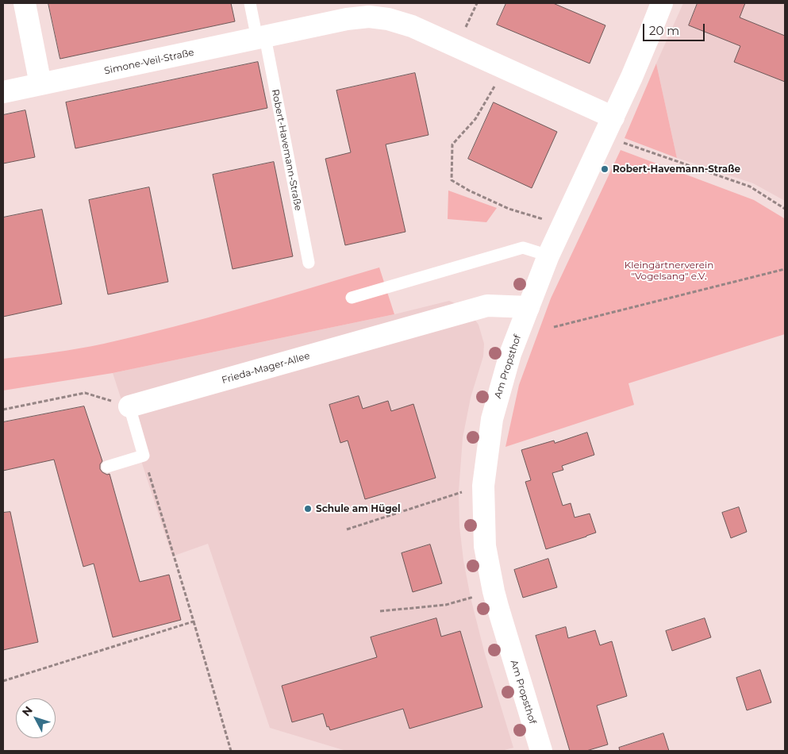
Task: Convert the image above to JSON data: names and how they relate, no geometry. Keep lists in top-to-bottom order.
{
  "streets": {
    "street": ["Simone-Veil-Straße", "Am Propsthof", "Frieda-Mager-Allee"],
    "lane": ["Robert-Havemann-Straße"]
  },
  "crossings": [
    ["Simone-Veil-Straße", "Robert-Havemann-Straße"],
    ["Am Propsthof", "Frieda-Mager-Allee"]
  ],
  "parks": ["Kleingärtnerverein \"Vogelsang\" e.V."],
  "places": ["Robert-Havemann-Straße", "Schule am Hügel"],
  "scale_bar": "20 m",
  "north": "top left"
}
